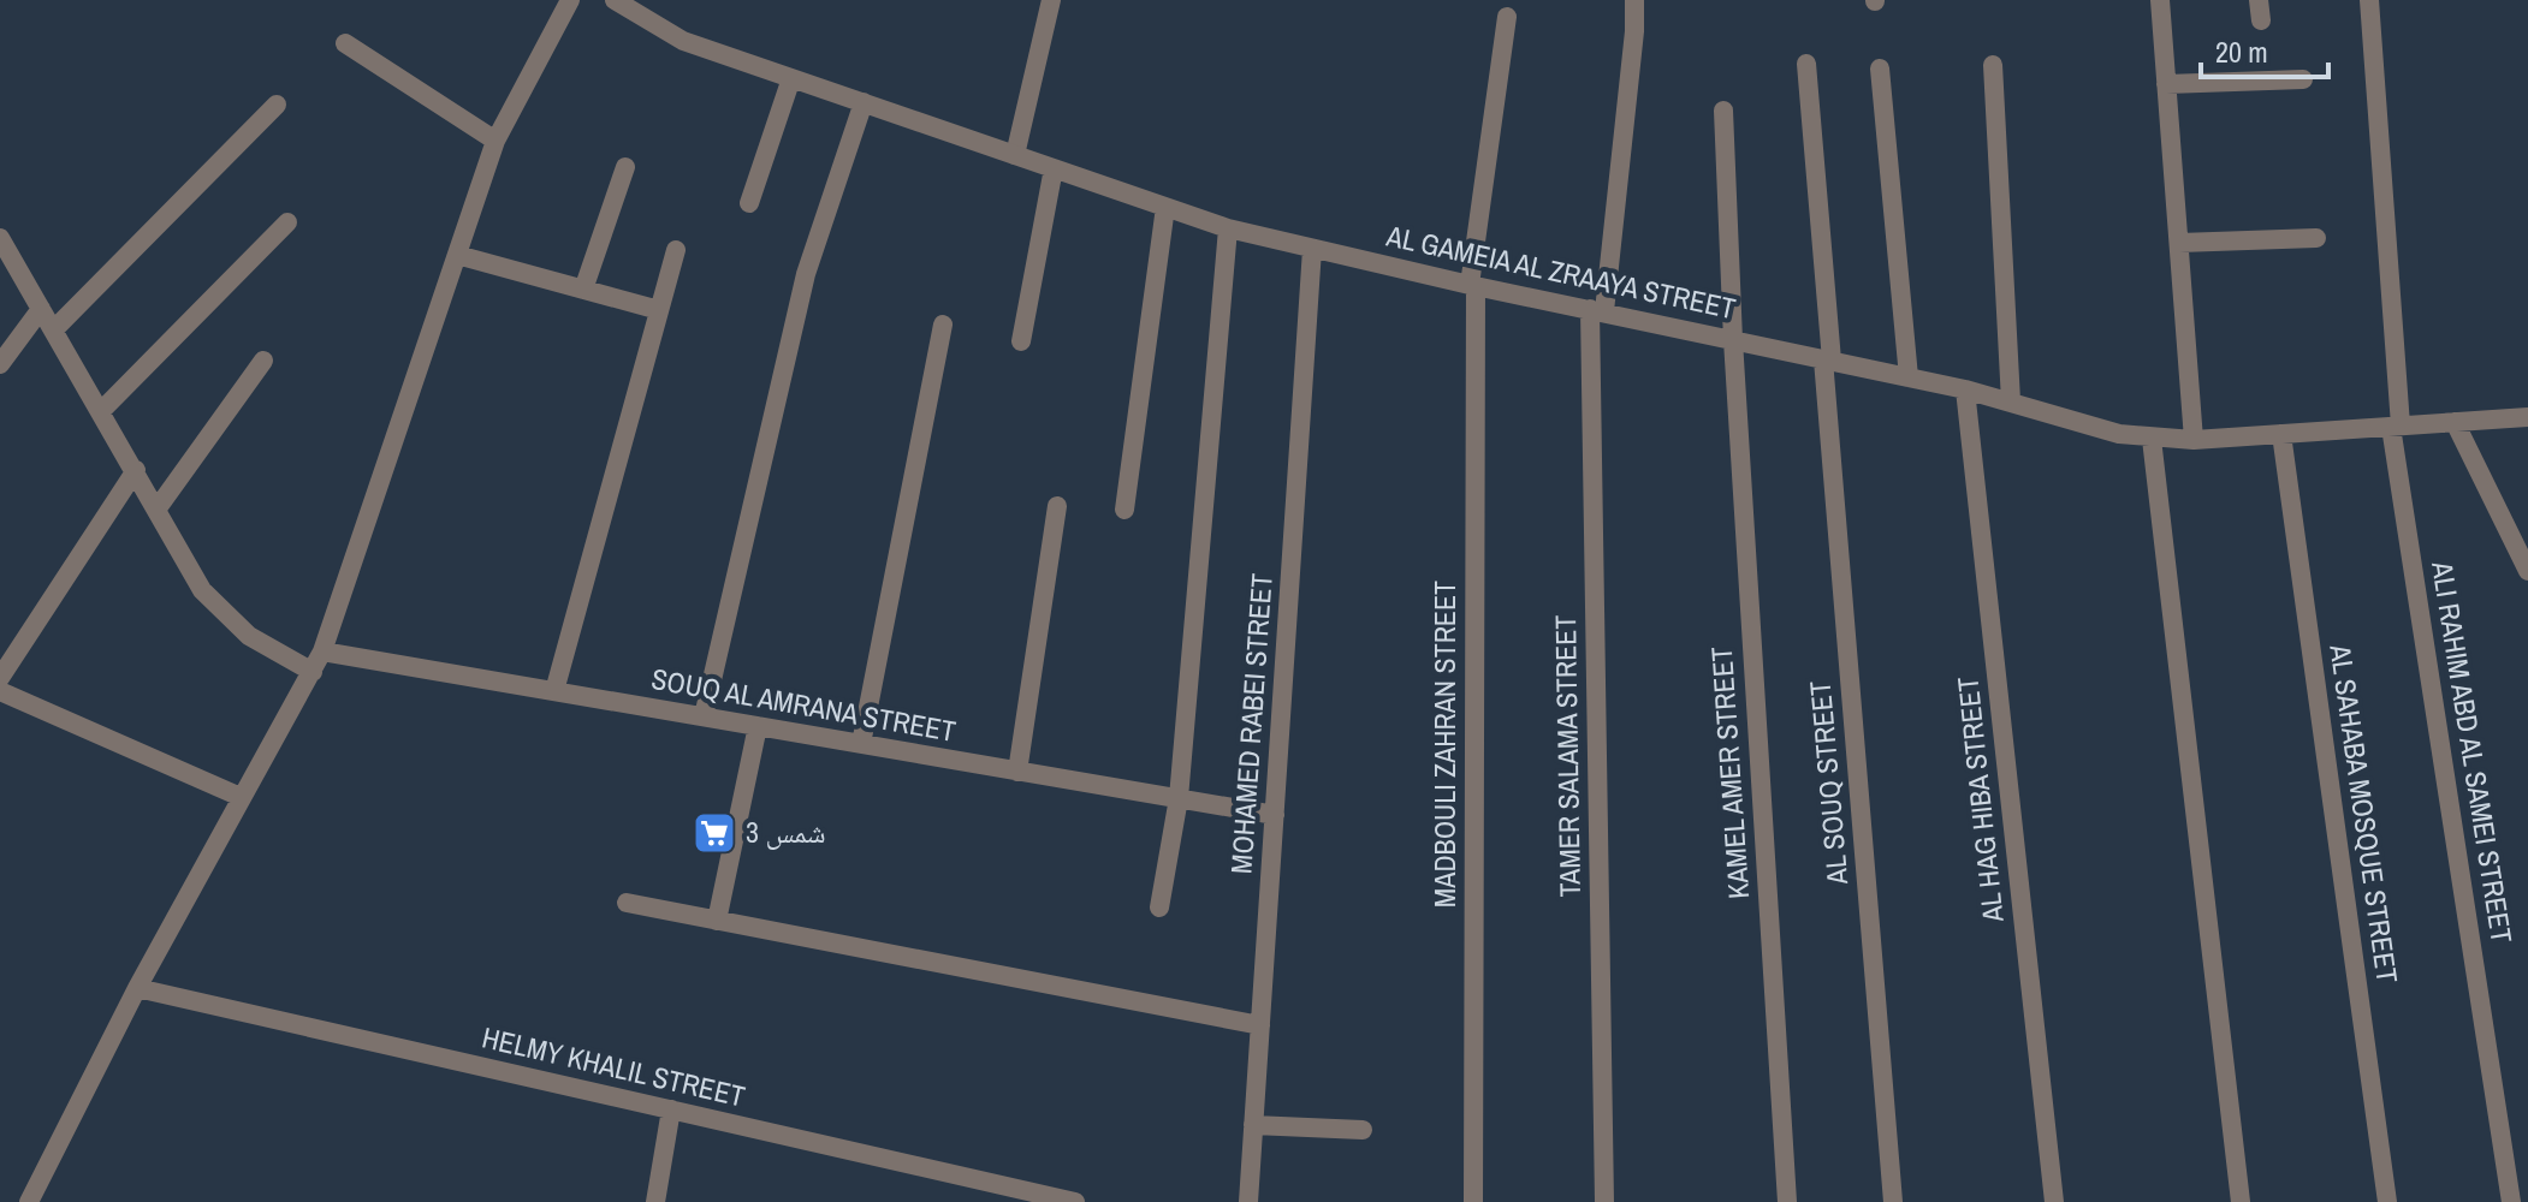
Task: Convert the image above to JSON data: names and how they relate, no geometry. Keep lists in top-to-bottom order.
{
  "streets": {
    "street": [
      "AL GAMEIA AL ZRAAYA STREET",
      "SOUQ AL AMRANA STREET",
      "MOHAMED RABEI STREET",
      "MADBOULI ZAHRAN STREET",
      "ALI RAHIM ABD AL SAMEI STREET",
      "TAMER SALAMA STREET",
      "KAMEL AMER STREET",
      "AL SOUQ STREET",
      "AL HAG HIBA STREET",
      "AL SAHABA MOSQUE STREET",
      "HELMY KHALIL STREET"
    ]
  },
  "crossings": [
    ["AL GAMEIA AL ZRAAYA STREET", "MOHAMED RABEI STREET"],
    ["AL GAMEIA AL ZRAAYA STREET", "MADBOULI ZAHRAN STREET"],
    ["AL GAMEIA AL ZRAAYA STREET", "ALI RAHIM ABD AL SAMEI STREET"],
    ["AL GAMEIA AL ZRAAYA STREET", "TAMER SALAMA STREET"],
    ["AL GAMEIA AL ZRAAYA STREET", "KAMEL AMER STREET"],
    ["AL GAMEIA AL ZRAAYA STREET", "AL SOUQ STREET"],
    ["AL GAMEIA AL ZRAAYA STREET", "AL HAG HIBA STREET"],
    ["AL GAMEIA AL ZRAAYA STREET", "AL SAHABA MOSQUE STREET"],
    ["SOUQ AL AMRANA STREET", "MOHAMED RABEI STREET"]
  ],
  "places": {
    "supermarket": ["شمس 3"]
  },
  "scale_bar": "20 m"
}
